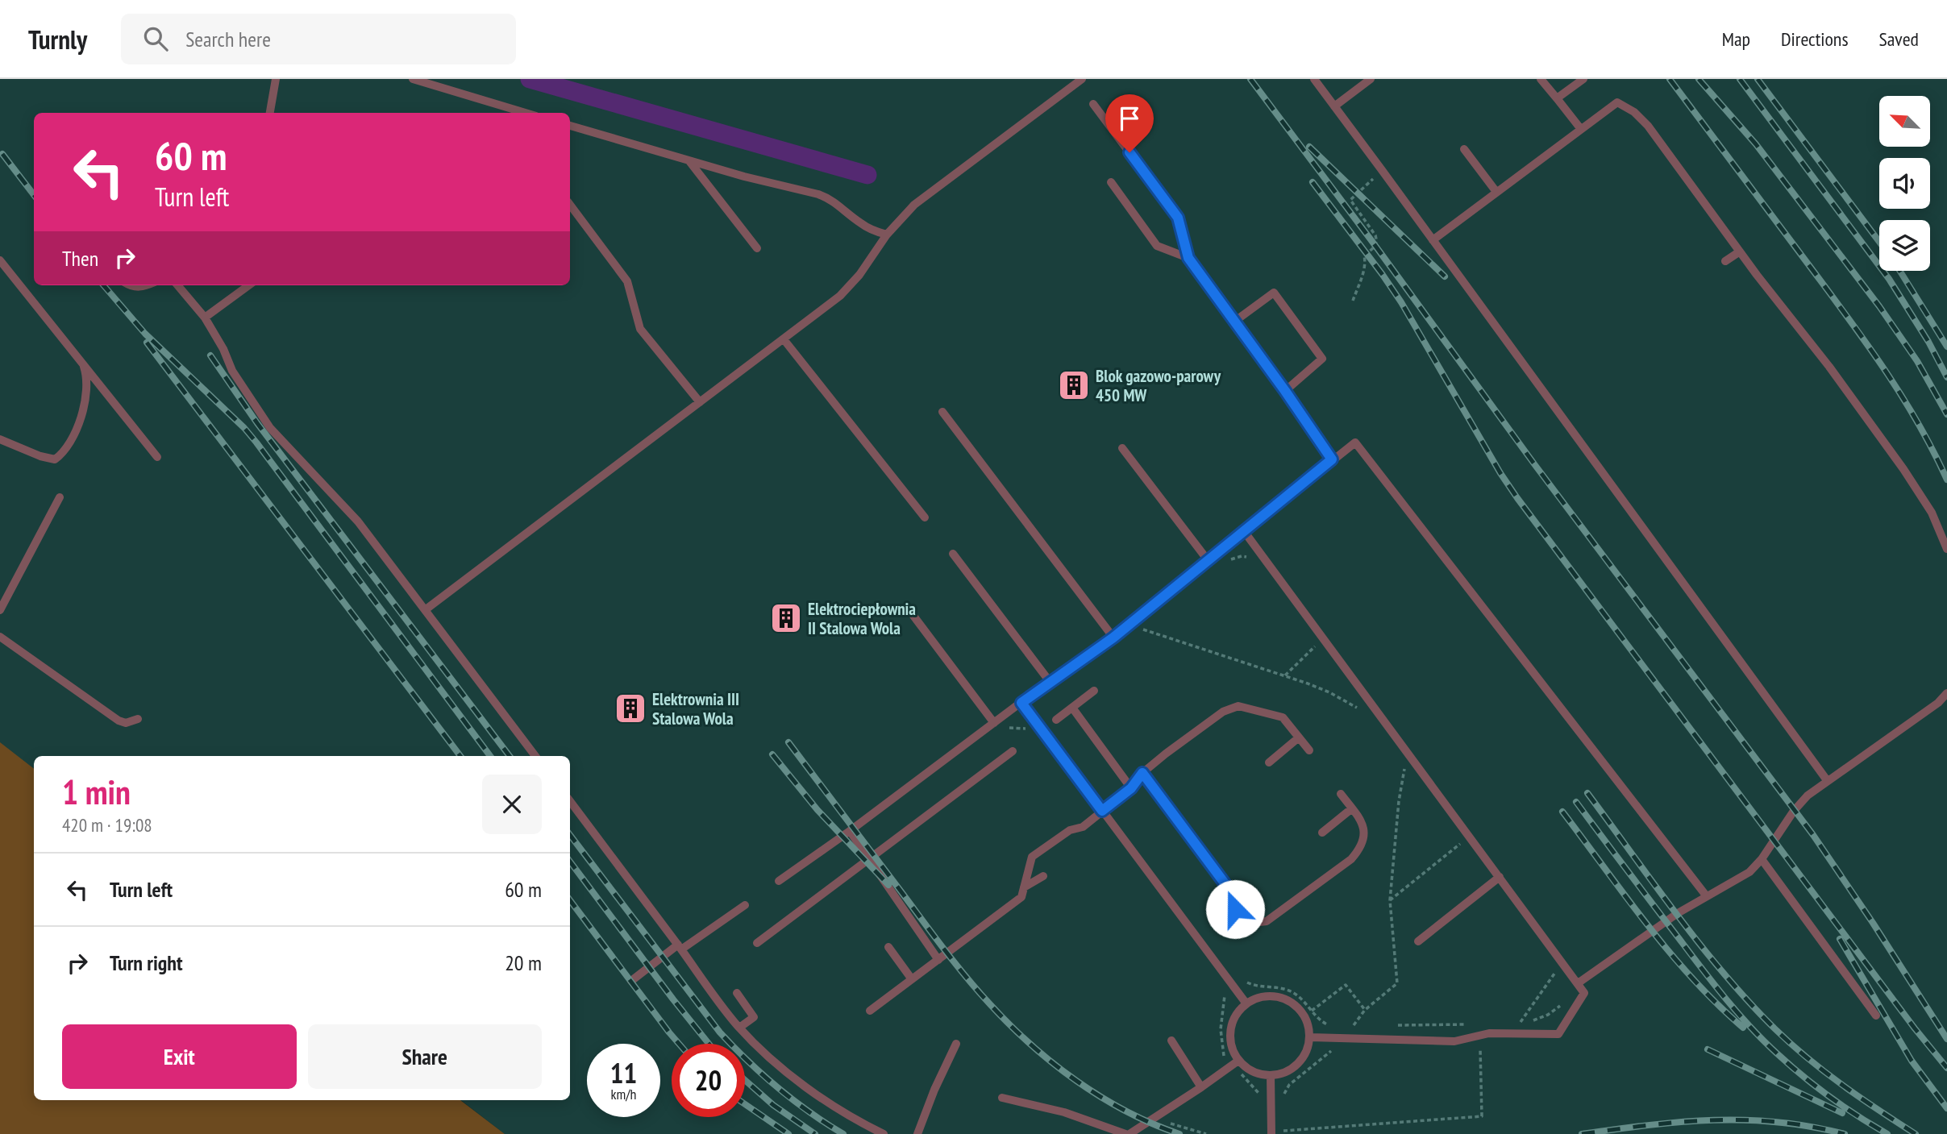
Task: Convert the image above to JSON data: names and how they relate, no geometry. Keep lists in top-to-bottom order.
{
  "places": {
    "building": ["Blok gazowo-parowy 450 MW", "Elektrociepłownia II Stalowa Wola", "Elektrownia III Stalowa Wola"]
  },
  "north": "top left",
  "page": {
    "header": "Turnly",
    "search": "Search here",
    "nav": ["Map", "Directions", "Saved"],
    "turn": ["60 m", "Turn left"],
    "then": "Then",
    "heading": ["1 min", "420 m · 19:08"],
    "list": [
      {
        "name": "Turn left",
        "value": "60 m"
      },
      {
        "name": "Turn right",
        "value": "20 m"
      }
    ],
    "buttons": ["Exit", "Share"],
    "speed": "11 km/h",
    "limit": "20"
  }
}
